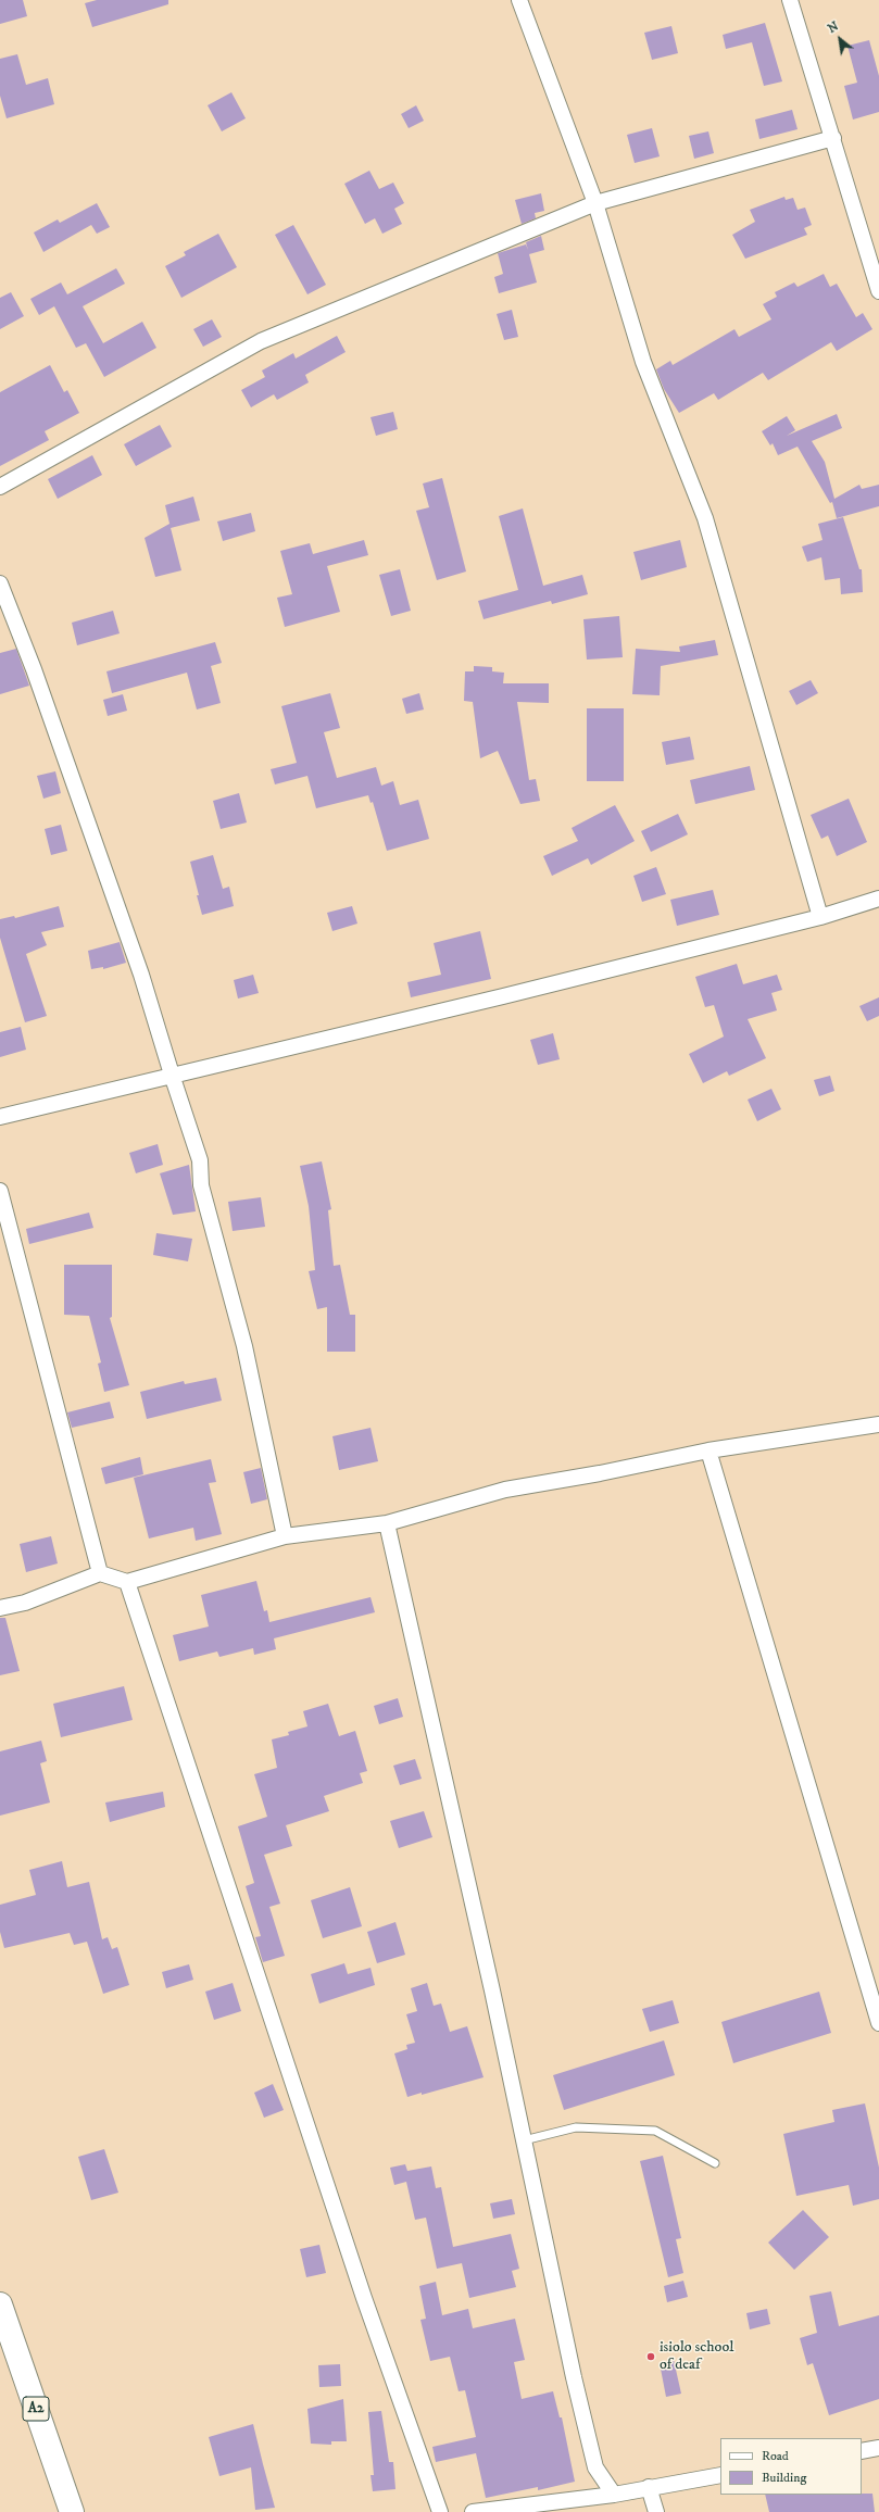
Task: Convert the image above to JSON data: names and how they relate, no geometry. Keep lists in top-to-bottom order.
{
  "streets": {
    "highway": ["A2"]
  },
  "places": ["isiolo school of deaf"],
  "legend": ["Road", "Building"],
  "north": "top left"
}
